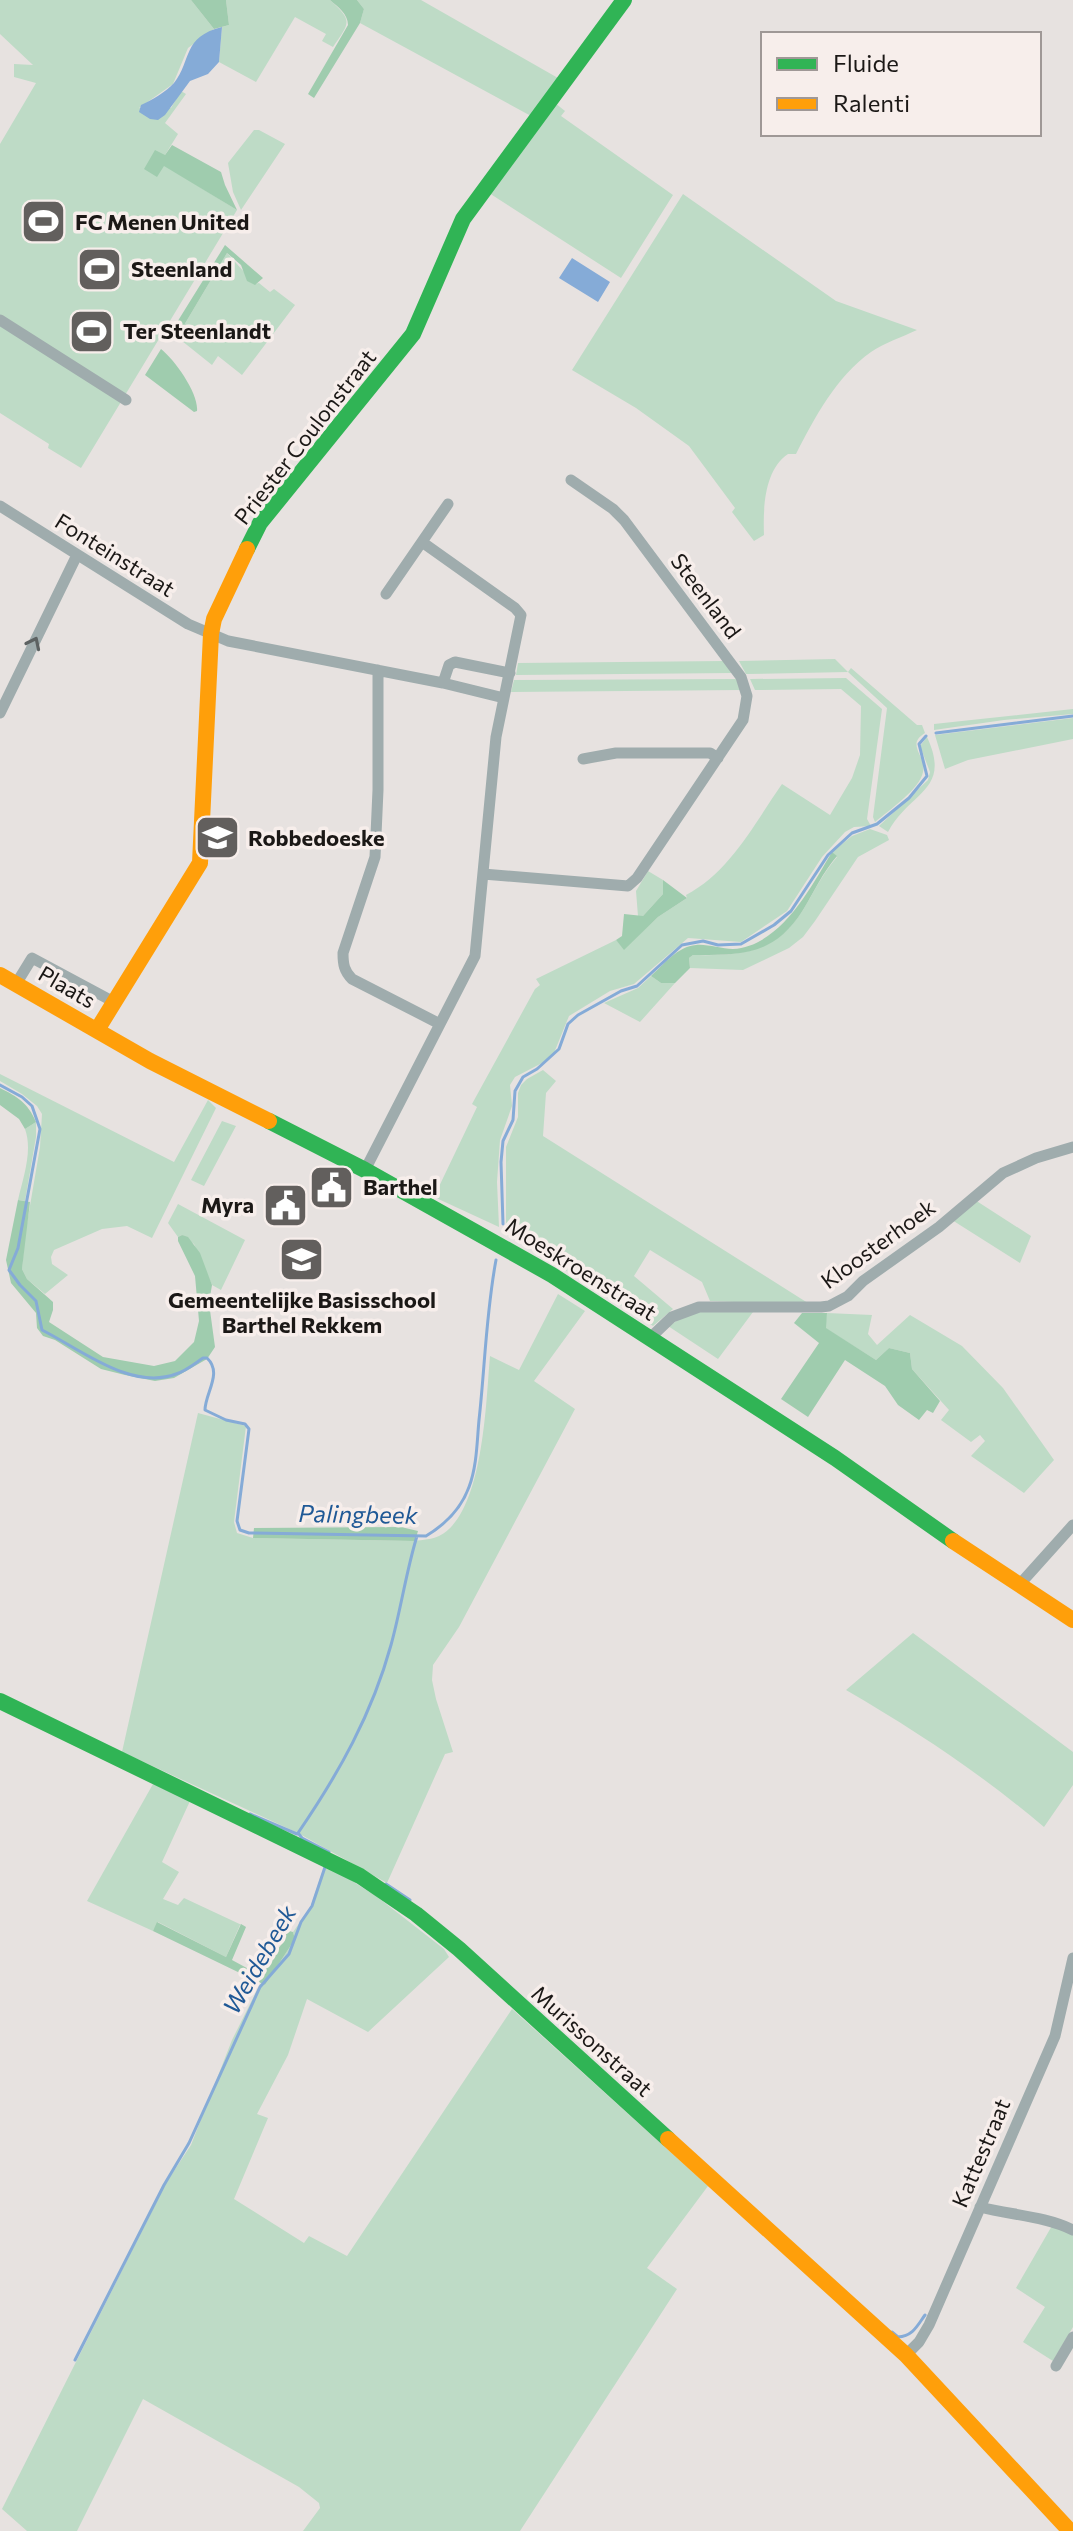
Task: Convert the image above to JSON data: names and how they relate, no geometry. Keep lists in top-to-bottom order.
{
  "streets": {
    "street": [
      "Priester Coulonstraat",
      "Fonteinstraat",
      "Steenland",
      "Plaats",
      "Kloosterhoek",
      "Moeskroenstraat",
      "Murissonstraat",
      "Kattestraat"
    ]
  },
  "crossings": [
    ["Priester Coulonstraat", "Fonteinstraat"],
    ["Priester Coulonstraat", "Plaats"],
    ["Priester Coulonstraat", "Moeskroenstraat"],
    ["Plaats", "Moeskroenstraat"],
    ["Kloosterhoek", "Moeskroenstraat"],
    ["Murissonstraat", "Kattestraat"]
  ],
  "water": ["Palingbeek", "Weidebeek"],
  "places": {
    "sports": ["FC Menen United", "Steenland", "Ter Steenlandt"],
    "school or university": ["Robbedoeske", "Gemeentelijke Basisschool Barthel Rekkem"],
    "public building": ["Barthel", "Myra"]
  },
  "legend": ["Fluide", "Ralenti"]
}
